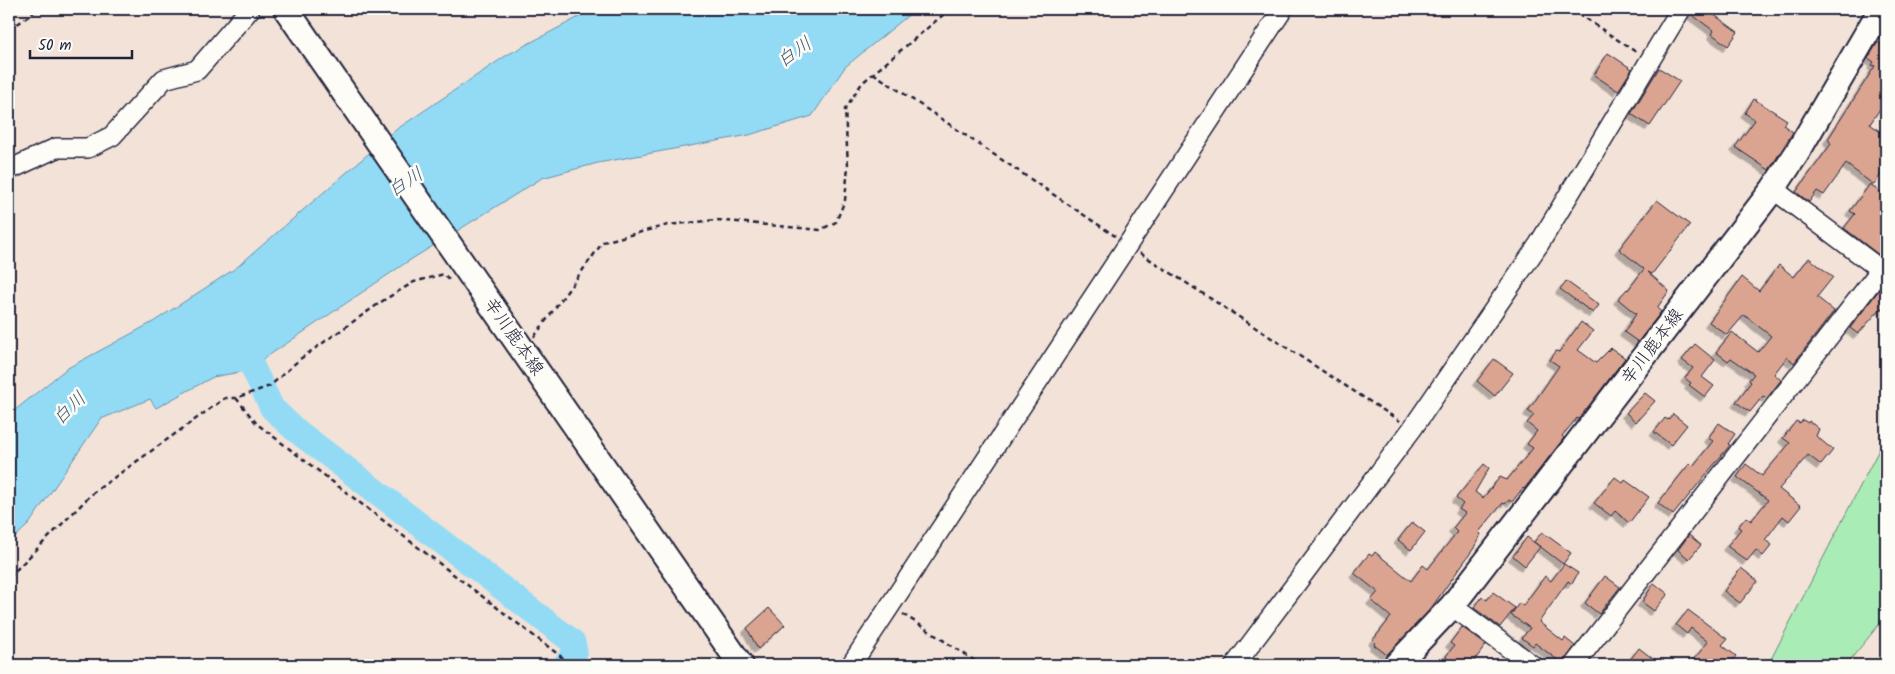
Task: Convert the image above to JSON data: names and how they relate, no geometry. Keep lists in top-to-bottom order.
{
  "streets": {
    "main road": ["辛川鹿本線"]
  },
  "water": ["白川"],
  "scale_bar": "50 m"
}
